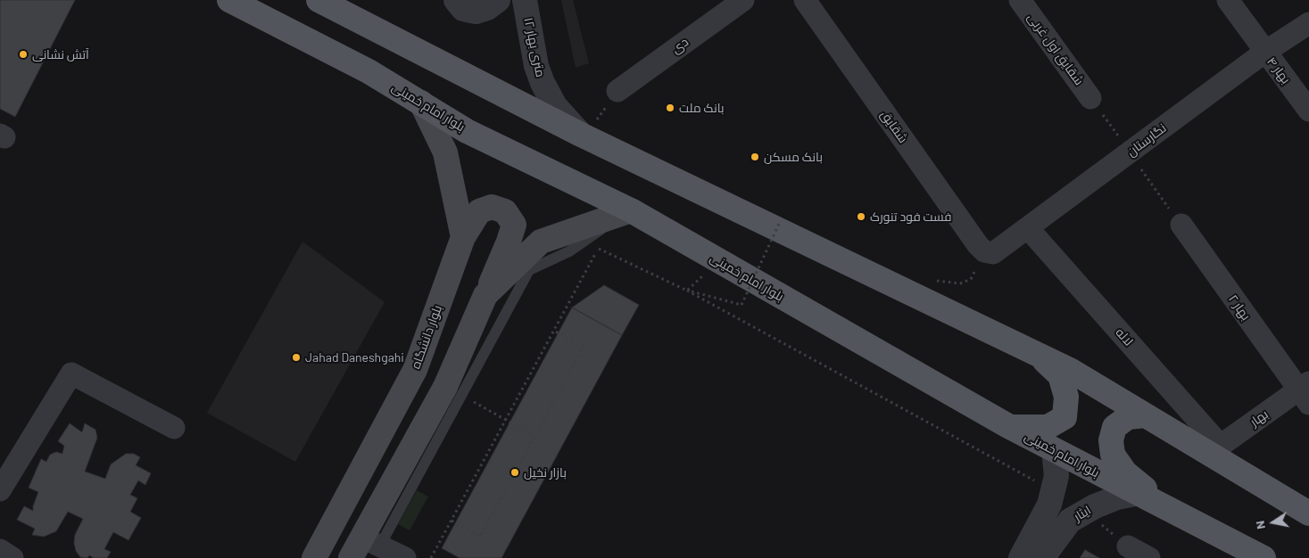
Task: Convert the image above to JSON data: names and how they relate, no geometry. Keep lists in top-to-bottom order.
{
  "streets": {
    "main road": ["بلوار امام خمینی", "بلوار دانشگاه"],
    "street": [
      "دی",
      "۱۲ متری بهار",
      "شقایق اول غربی",
      "بهار ۴",
      "شقایق",
      "نگارستان",
      "بهار ۲",
      "لاله",
      "بهار",
      "ایثار"
    ]
  },
  "crossings": [
    ["بهار ۴", "نگارستان"],
    ["بلوار امام خمینی", "ایثار"],
    ["شقایق", "نگارستان"],
    ["نگارستان", "لاله"],
    ["بهار ۲", "بهار"],
    ["لاله", "بهار"]
  ],
  "places": [
    "آتش نشانی",
    "بانک ملت",
    "بانک مسکن",
    "فست فود تنورک",
    "Jahad Daneshgahi",
    "بازار نخیل"
  ],
  "north": "left"
}
